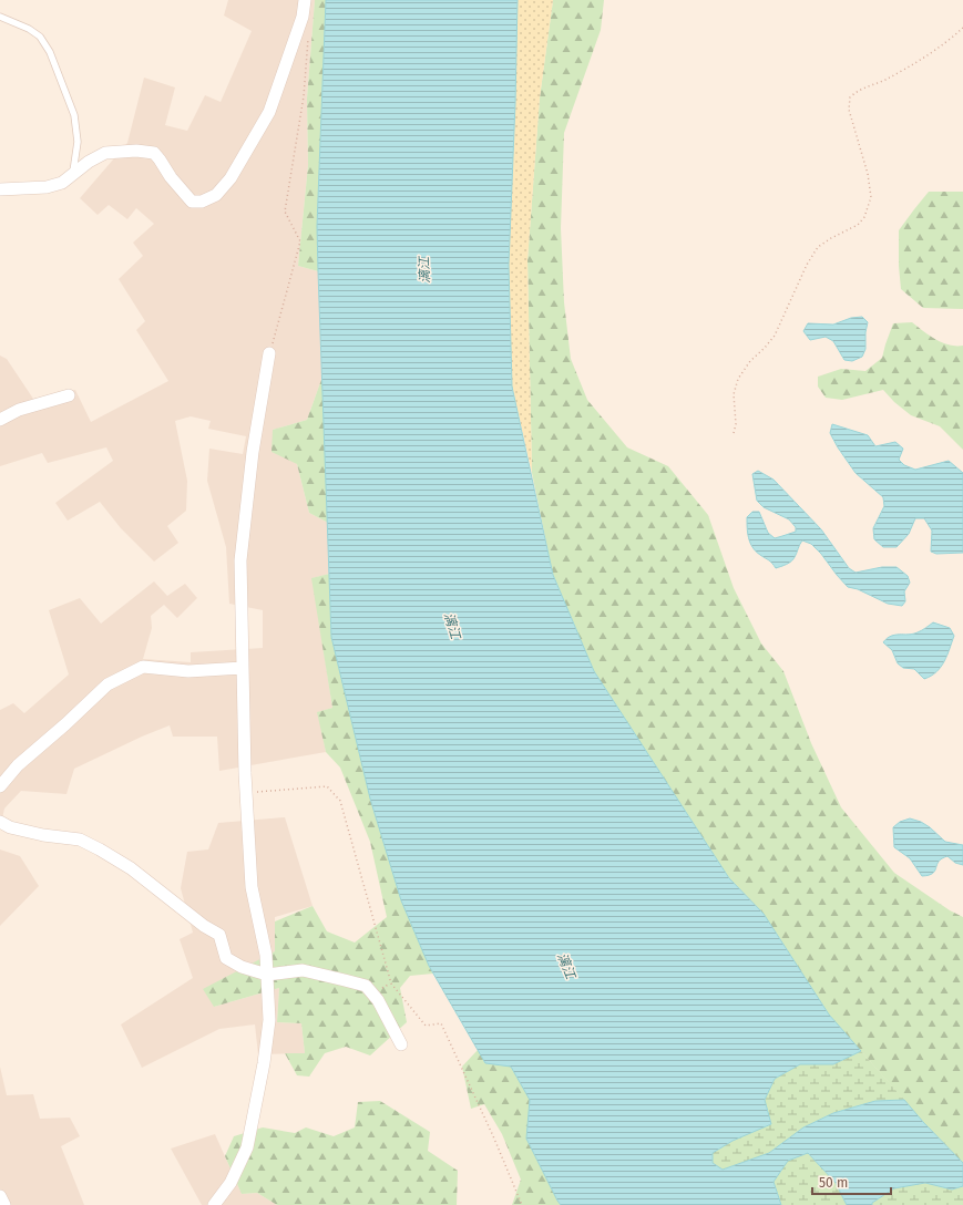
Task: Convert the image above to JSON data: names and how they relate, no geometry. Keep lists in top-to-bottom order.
{
  "water": ["漓江"],
  "scale_bar": "50 m"
}
